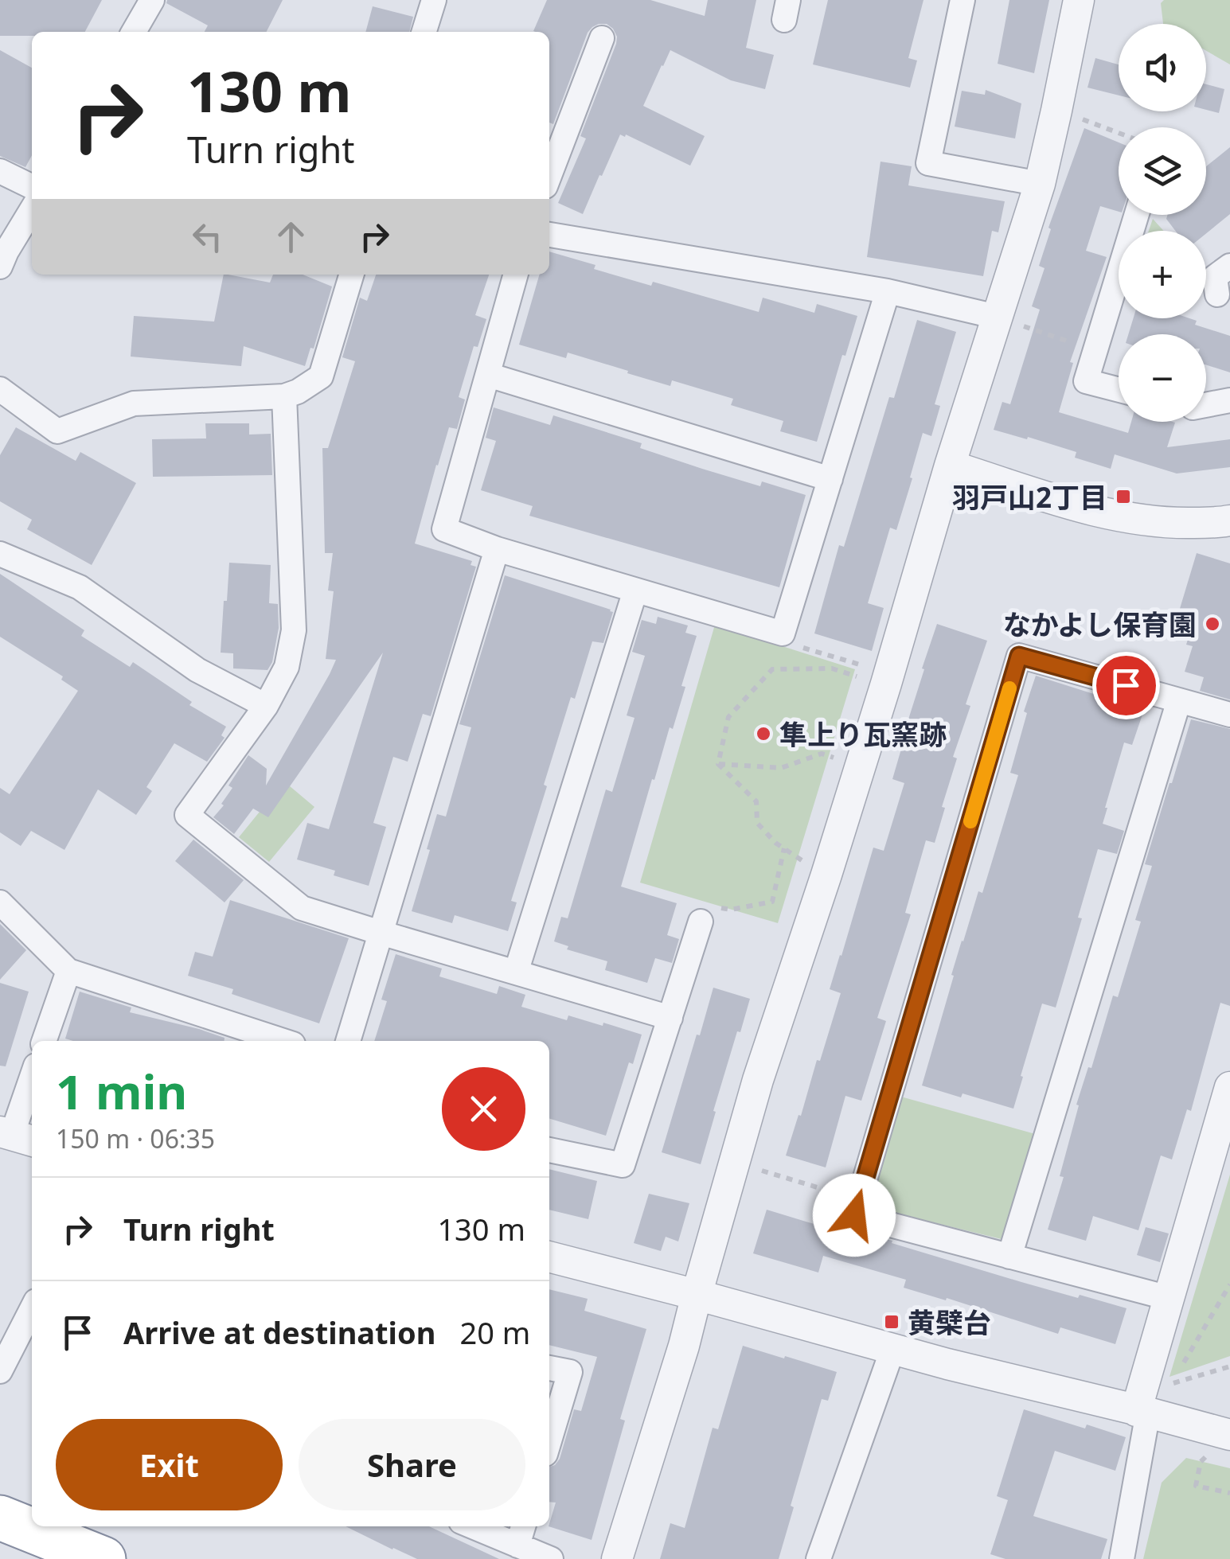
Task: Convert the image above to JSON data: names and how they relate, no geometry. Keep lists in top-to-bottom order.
{
  "places": {
    "transit": ["羽戸山2丁目", "黄檗台"],
    "other": ["なかよし保育園", "隼上り瓦窯跡"]
  },
  "page": {
    "map_buttons": ["+", "−"],
    "turn": ["130 m", "Turn right"],
    "heading": ["1 min", "150 m · 06:35"],
    "list": [
      {
        "name": "Turn right",
        "value": "130 m"
      },
      {
        "name": "Arrive at destination",
        "value": "20 m"
      }
    ],
    "buttons": ["Exit", "Share"]
  }
}
